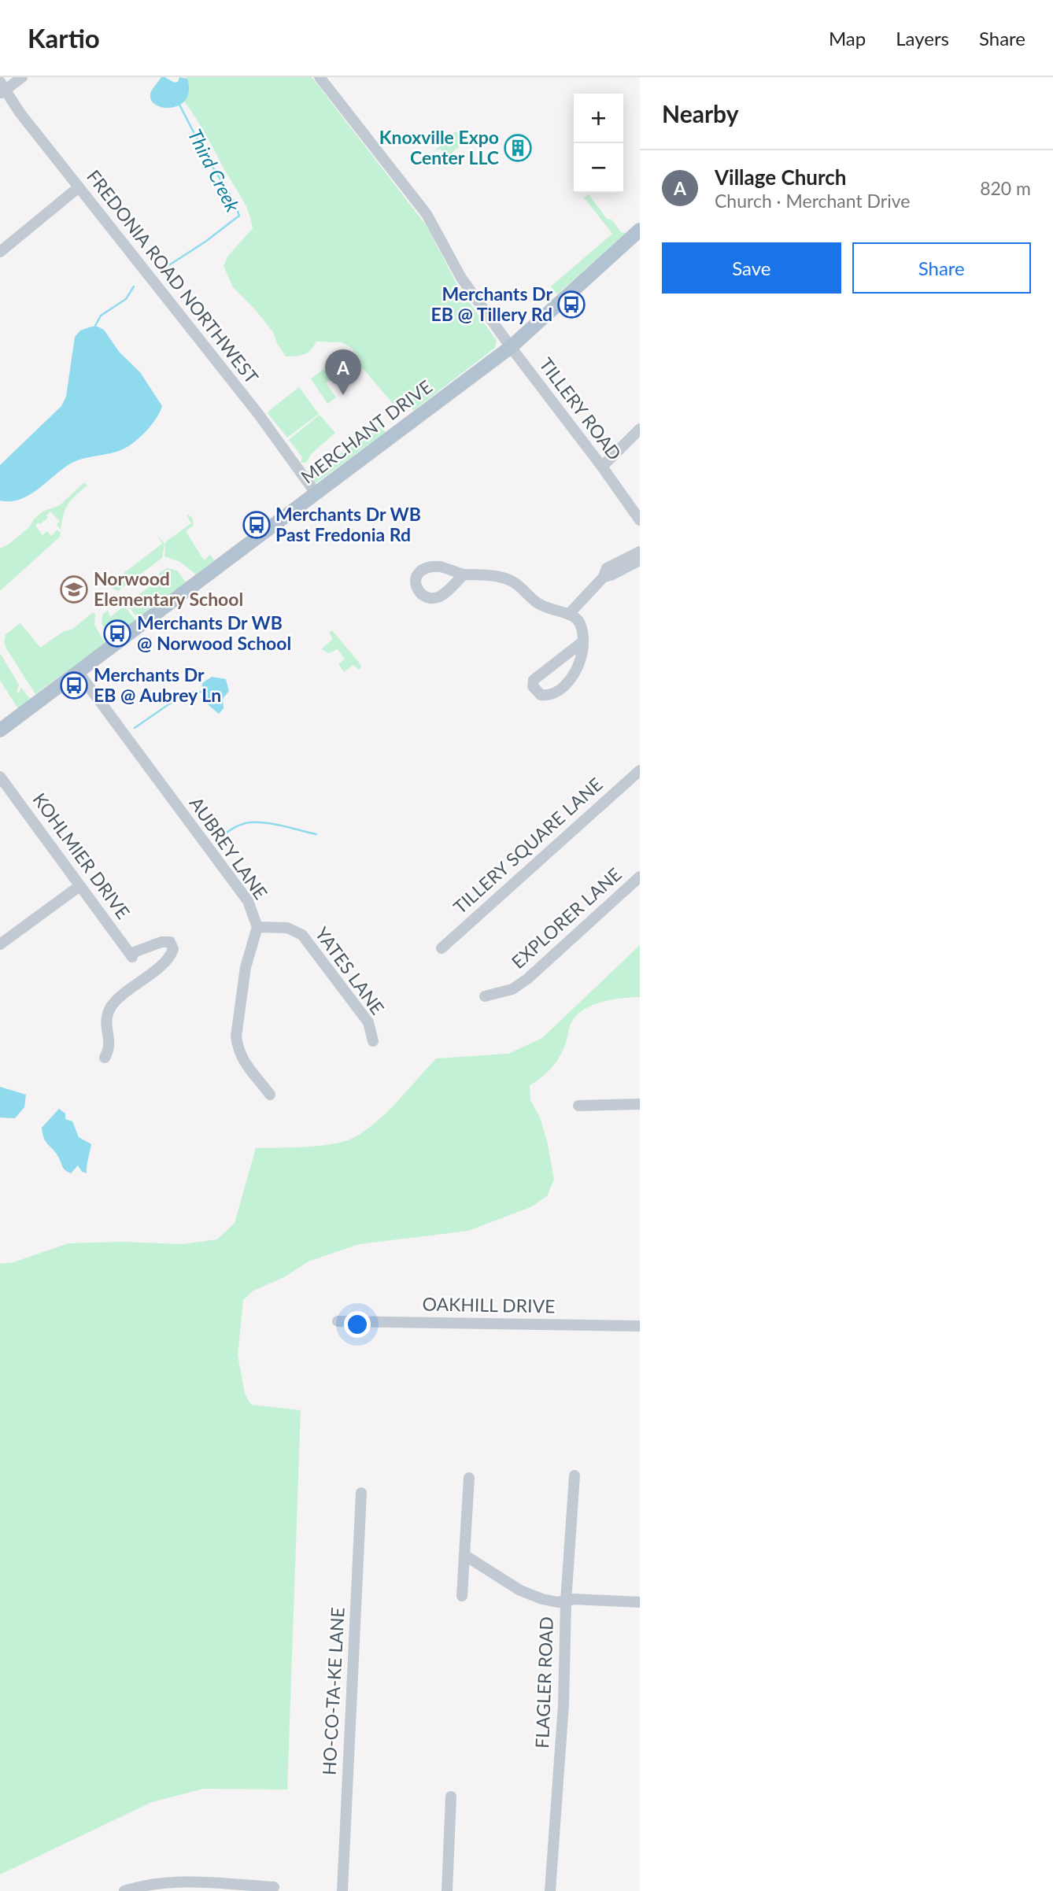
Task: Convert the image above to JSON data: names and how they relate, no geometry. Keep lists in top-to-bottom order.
{
  "streets": {
    "main road": ["MERCHANT DRIVE"],
    "street": [
      "FREDONIA ROAD NORTHWEST",
      "TILLERY ROAD",
      "TILLERY SQUARE LANE",
      "AUBREY LANE",
      "KOHLMIER DRIVE",
      "EXPLORER LANE",
      "YATES LANE",
      "OAKHILL DRIVE",
      "FLAGLER ROAD",
      "HO-CO-TA-KE LANE"
    ]
  },
  "crossings": [
    ["FREDONIA ROAD NORTHWEST", "MERCHANT DRIVE"],
    ["TILLERY ROAD", "MERCHANT DRIVE"],
    ["MERCHANT DRIVE", "AUBREY LANE"],
    ["AUBREY LANE", "YATES LANE"]
  ],
  "water": ["Third Creek"],
  "places": {
    "building": ["Knoxville Expo Center LLC"],
    "bus stop": [
      "Merchants Dr EB @ Tillery Rd",
      "Merchants Dr WB Past Fredonia Rd",
      "Merchants Dr WB @ Norwood School",
      "Merchants Dr EB @ Aubrey Ln"
    ],
    "school or university": ["Norwood Elementary School"]
  },
  "page": {
    "header": "Kartio",
    "nav": ["Map", "Layers", "Share"],
    "heading": "Nearby",
    "map_buttons": ["+", "−"],
    "list": [
      {
        "mark": "A",
        "name": "Village Church",
        "note": "Church · Merchant Drive",
        "value": "820 m"
      }
    ],
    "buttons": ["Save", "Share"],
    "pins": "A"
  }
}
